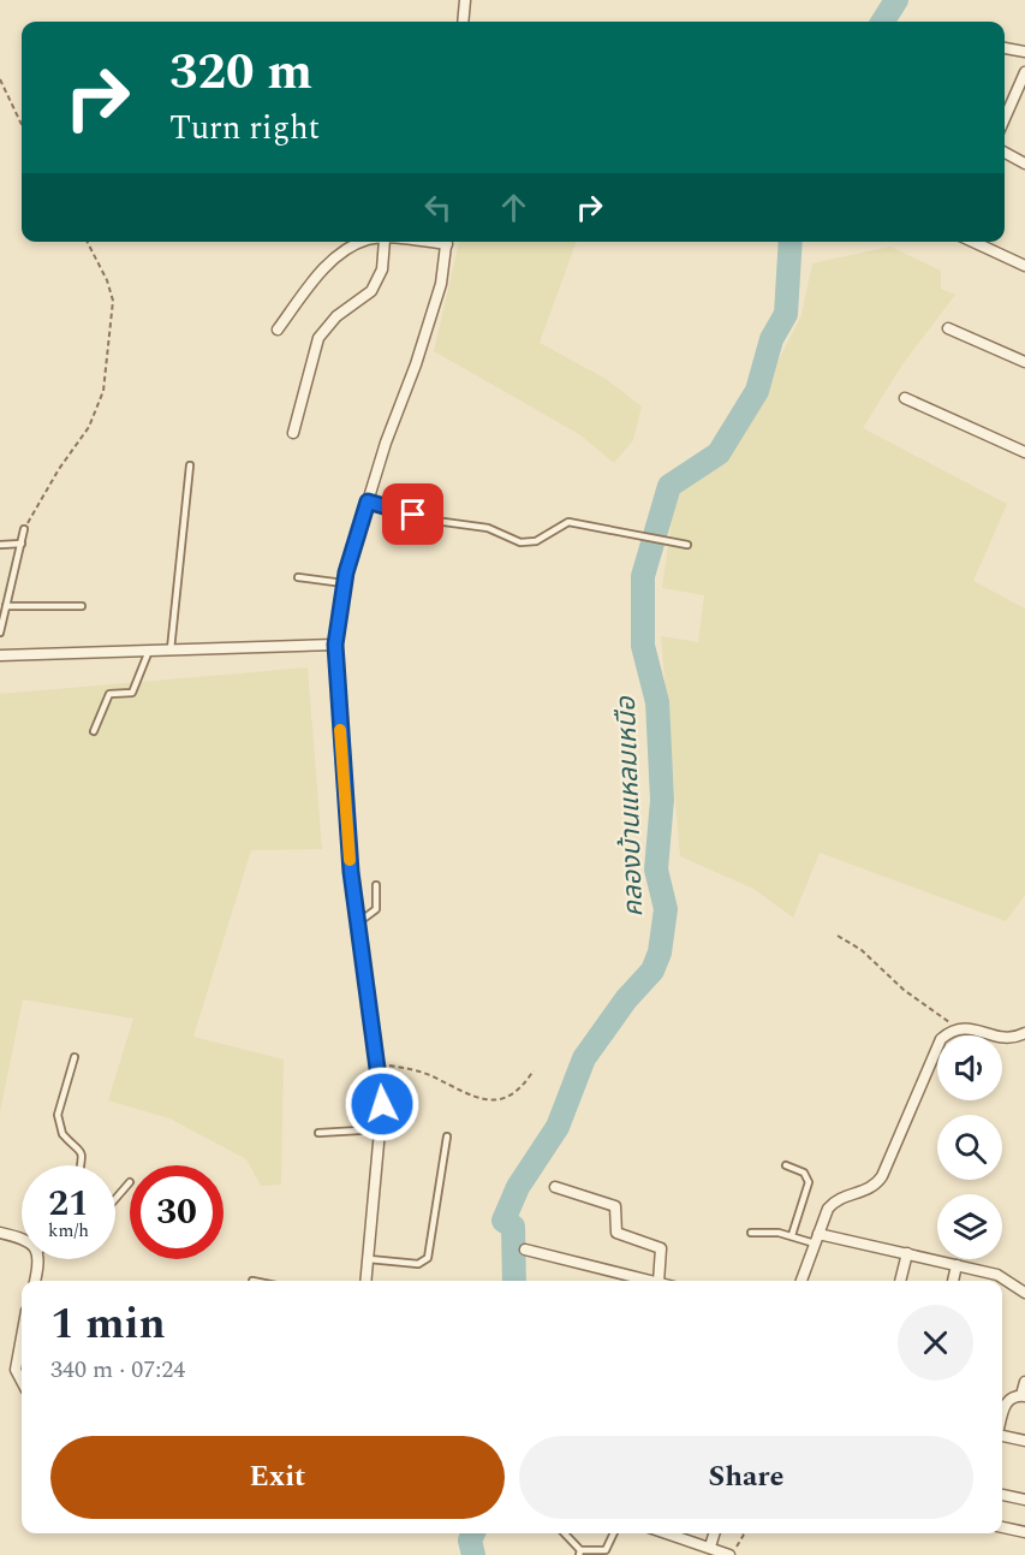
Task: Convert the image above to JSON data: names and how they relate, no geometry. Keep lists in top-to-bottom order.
{
  "water": ["คลองบ้านแหลมเหนือ"],
  "page": {
    "turn": ["320 m", "Turn right"],
    "speed": "21 km/h",
    "limit": "30",
    "heading": ["1 min", "340 m · 07:24"],
    "buttons": ["Exit", "Share"]
  }
}
